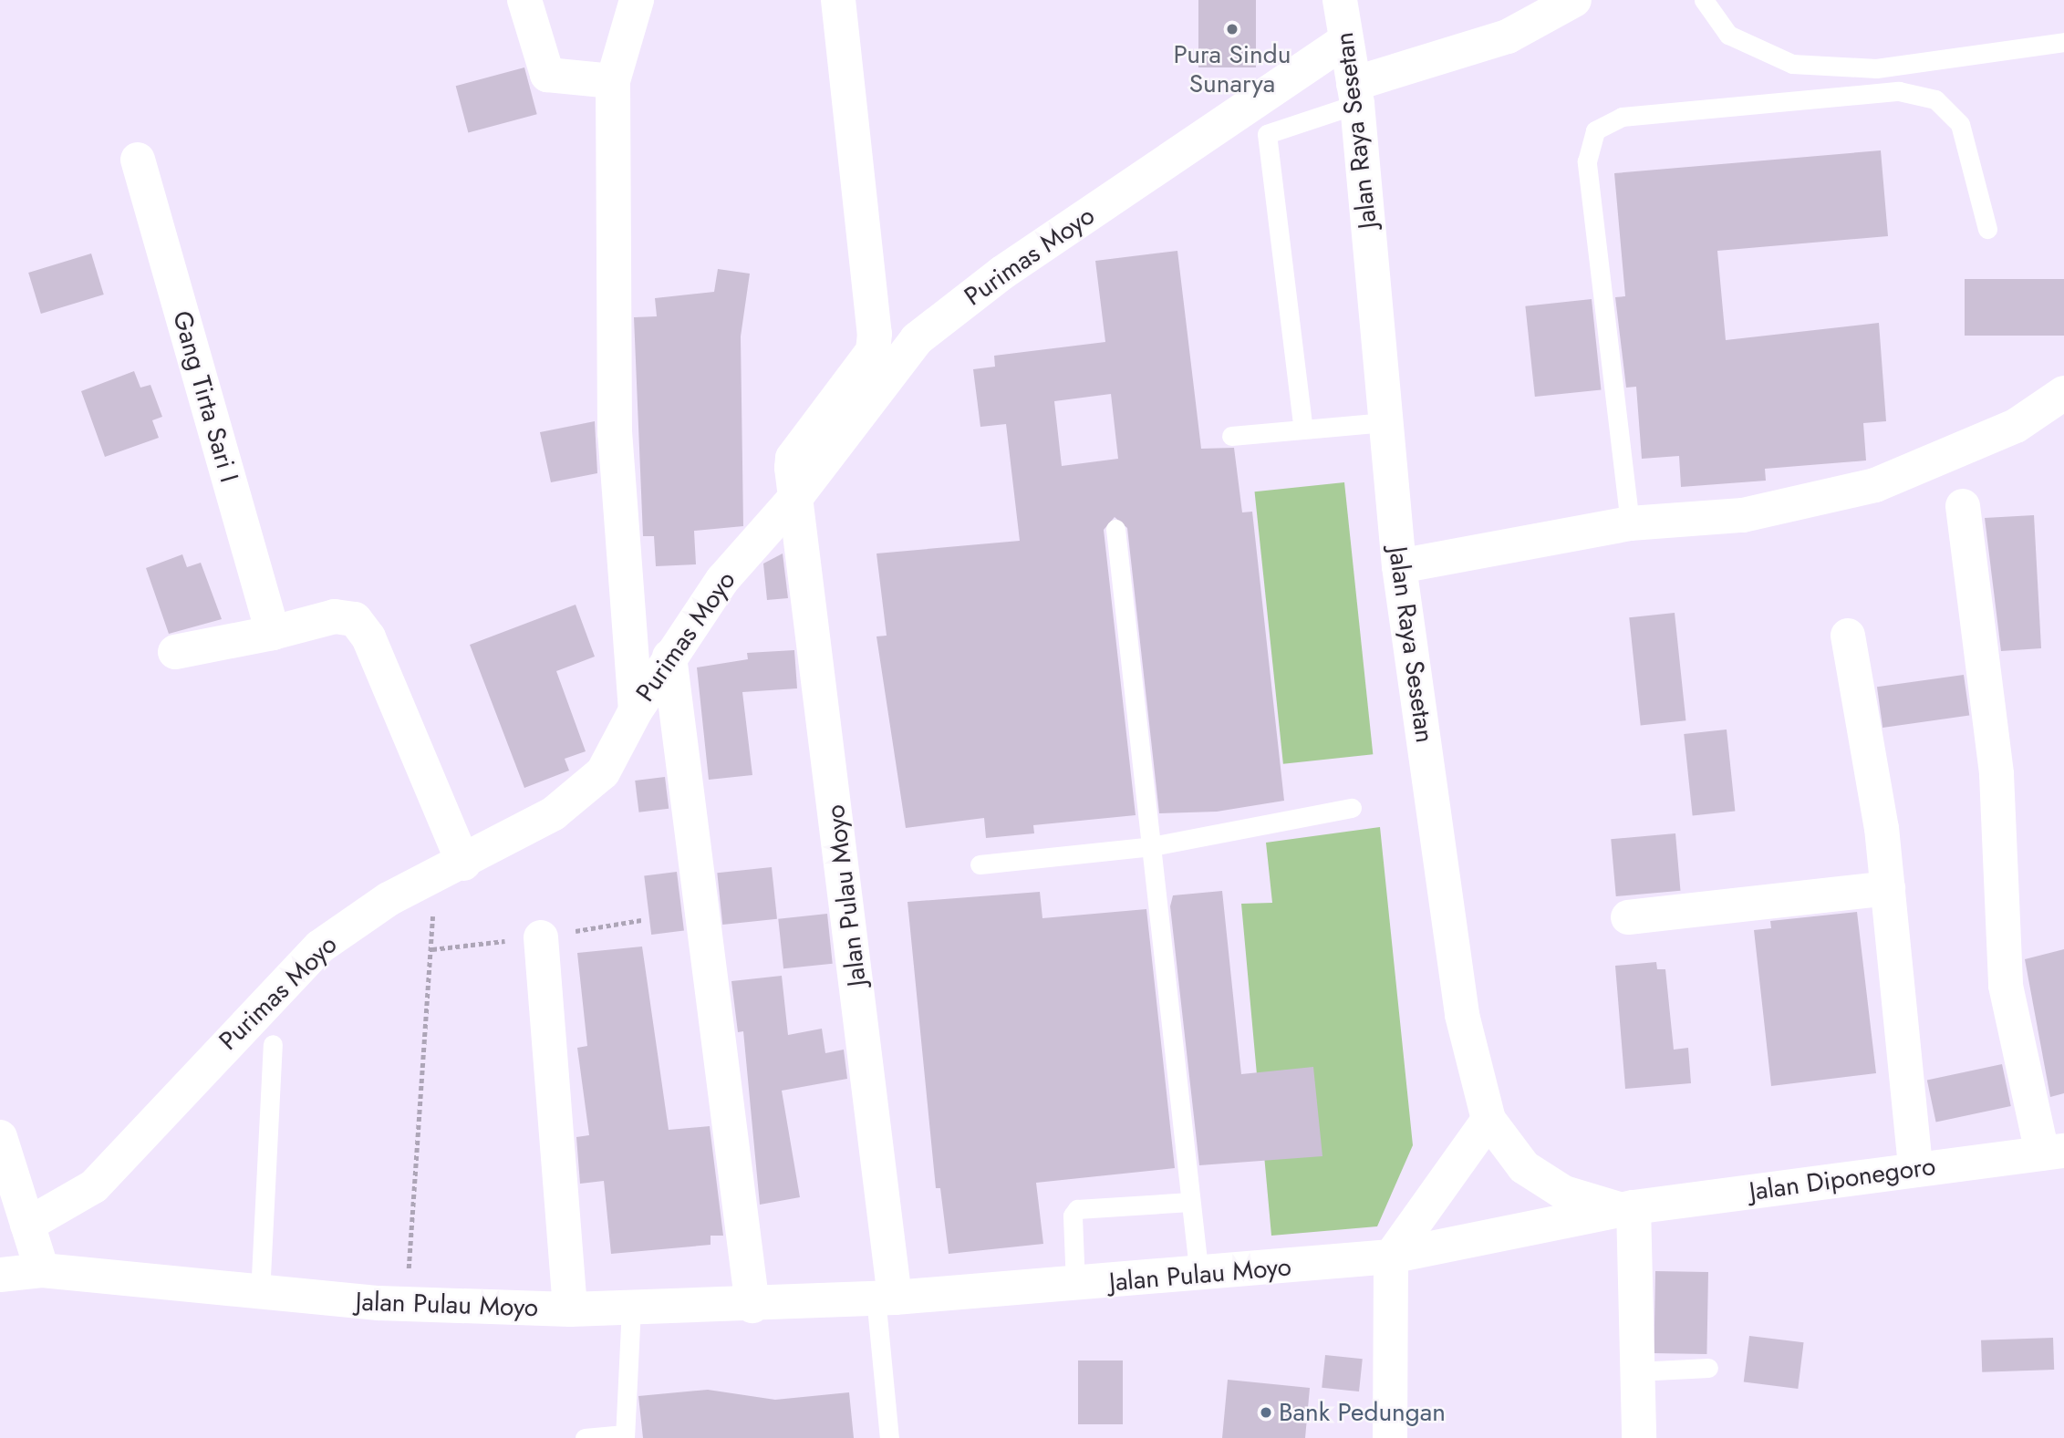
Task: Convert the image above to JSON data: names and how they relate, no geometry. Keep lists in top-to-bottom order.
{
  "streets": {
    "street": [
      "Jalan Raya Sesetan",
      "Purimas Moyo",
      "Gang Tirta Sari I",
      "Jalan Pulau Moyo",
      "Jalan Diponegoro"
    ]
  },
  "crossings": [
    ["Jalan Raya Sesetan", "Purimas Moyo"],
    ["Jalan Raya Sesetan", "Jalan Pulau Moyo"],
    ["Jalan Raya Sesetan", "Jalan Diponegoro"],
    ["Purimas Moyo", "Jalan Pulau Moyo"],
    ["Jalan Pulau Moyo", "Jalan Diponegoro"]
  ],
  "places": ["Pura Sindu Sunarya", "Bank Pedungan"]
}
